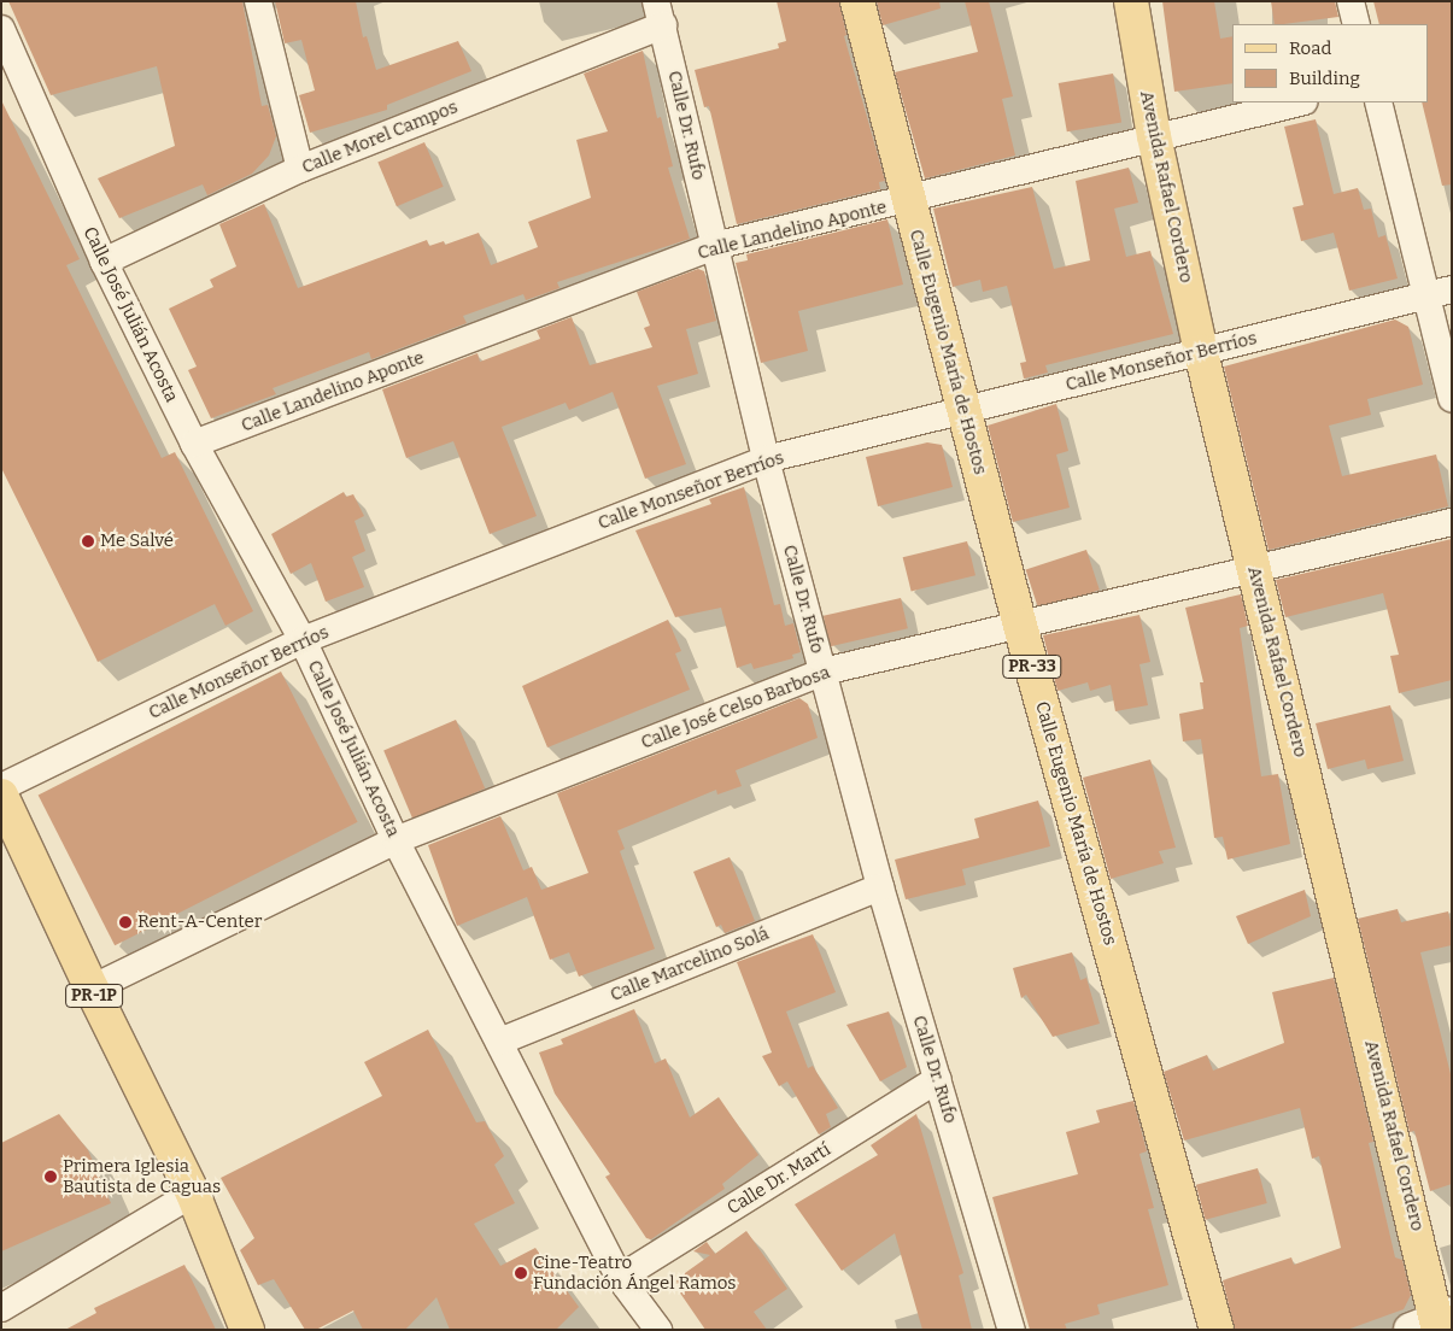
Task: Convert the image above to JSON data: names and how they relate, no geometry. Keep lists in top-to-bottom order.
{
  "streets": {
    "main road": [
      "Avenida Rafael Cordero",
      "Calle Eugenio María de Hostos",
      "PR-33",
      "PR-1P"
    ],
    "street": [
      "Calle Dr. Rufo",
      "Calle Morel Campos",
      "Calle Landelino Aponte",
      "Calle José Julián Acosta",
      "Calle Monseñor Berríos",
      "Calle José Celso Barbosa",
      "Calle Marcelino Solá",
      "Calle Dr. Martí"
    ]
  },
  "crossings": [
    ["Calle Dr. Rufo", "Calle Morel Campos"],
    ["Calle Dr. Rufo", "Calle Landelino Aponte"],
    ["Calle Dr. Rufo", "Calle Monseñor Berríos"],
    ["Calle Dr. Rufo", "Calle José Celso Barbosa"],
    ["Calle Dr. Rufo", "Calle Marcelino Solá"],
    ["Calle Dr. Rufo", "Calle Dr. Martí"],
    ["Calle Morel Campos", "Calle José Julián Acosta"],
    ["Avenida Rafael Cordero", "Calle Landelino Aponte"],
    ["Avenida Rafael Cordero", "Calle Monseñor Berríos"],
    ["Avenida Rafael Cordero", "Calle José Celso Barbosa"],
    ["Calle Landelino Aponte", "Calle José Julián Acosta"],
    ["Calle Landelino Aponte", "Calle Eugenio María de Hostos"],
    ["Calle José Julián Acosta", "Calle Monseñor Berríos"],
    ["Calle José Julián Acosta", "Calle José Celso Barbosa"],
    ["Calle José Julián Acosta", "Calle Marcelino Solá"],
    ["Calle José Julián Acosta", "Calle Dr. Martí"],
    ["Calle Eugenio María de Hostos", "Calle Monseñor Berríos"],
    ["Calle Eugenio María de Hostos", "Calle José Celso Barbosa"],
    ["Calle José Celso Barbosa", "PR-1P"]
  ],
  "places": [
    "Me Salvé",
    "Rent-A-Center",
    "Primera Iglesia Bautista de Caguas",
    "Cine-Teatro Fundación Ángel Ramos"
  ],
  "legend": ["Road", "Building"]
}
